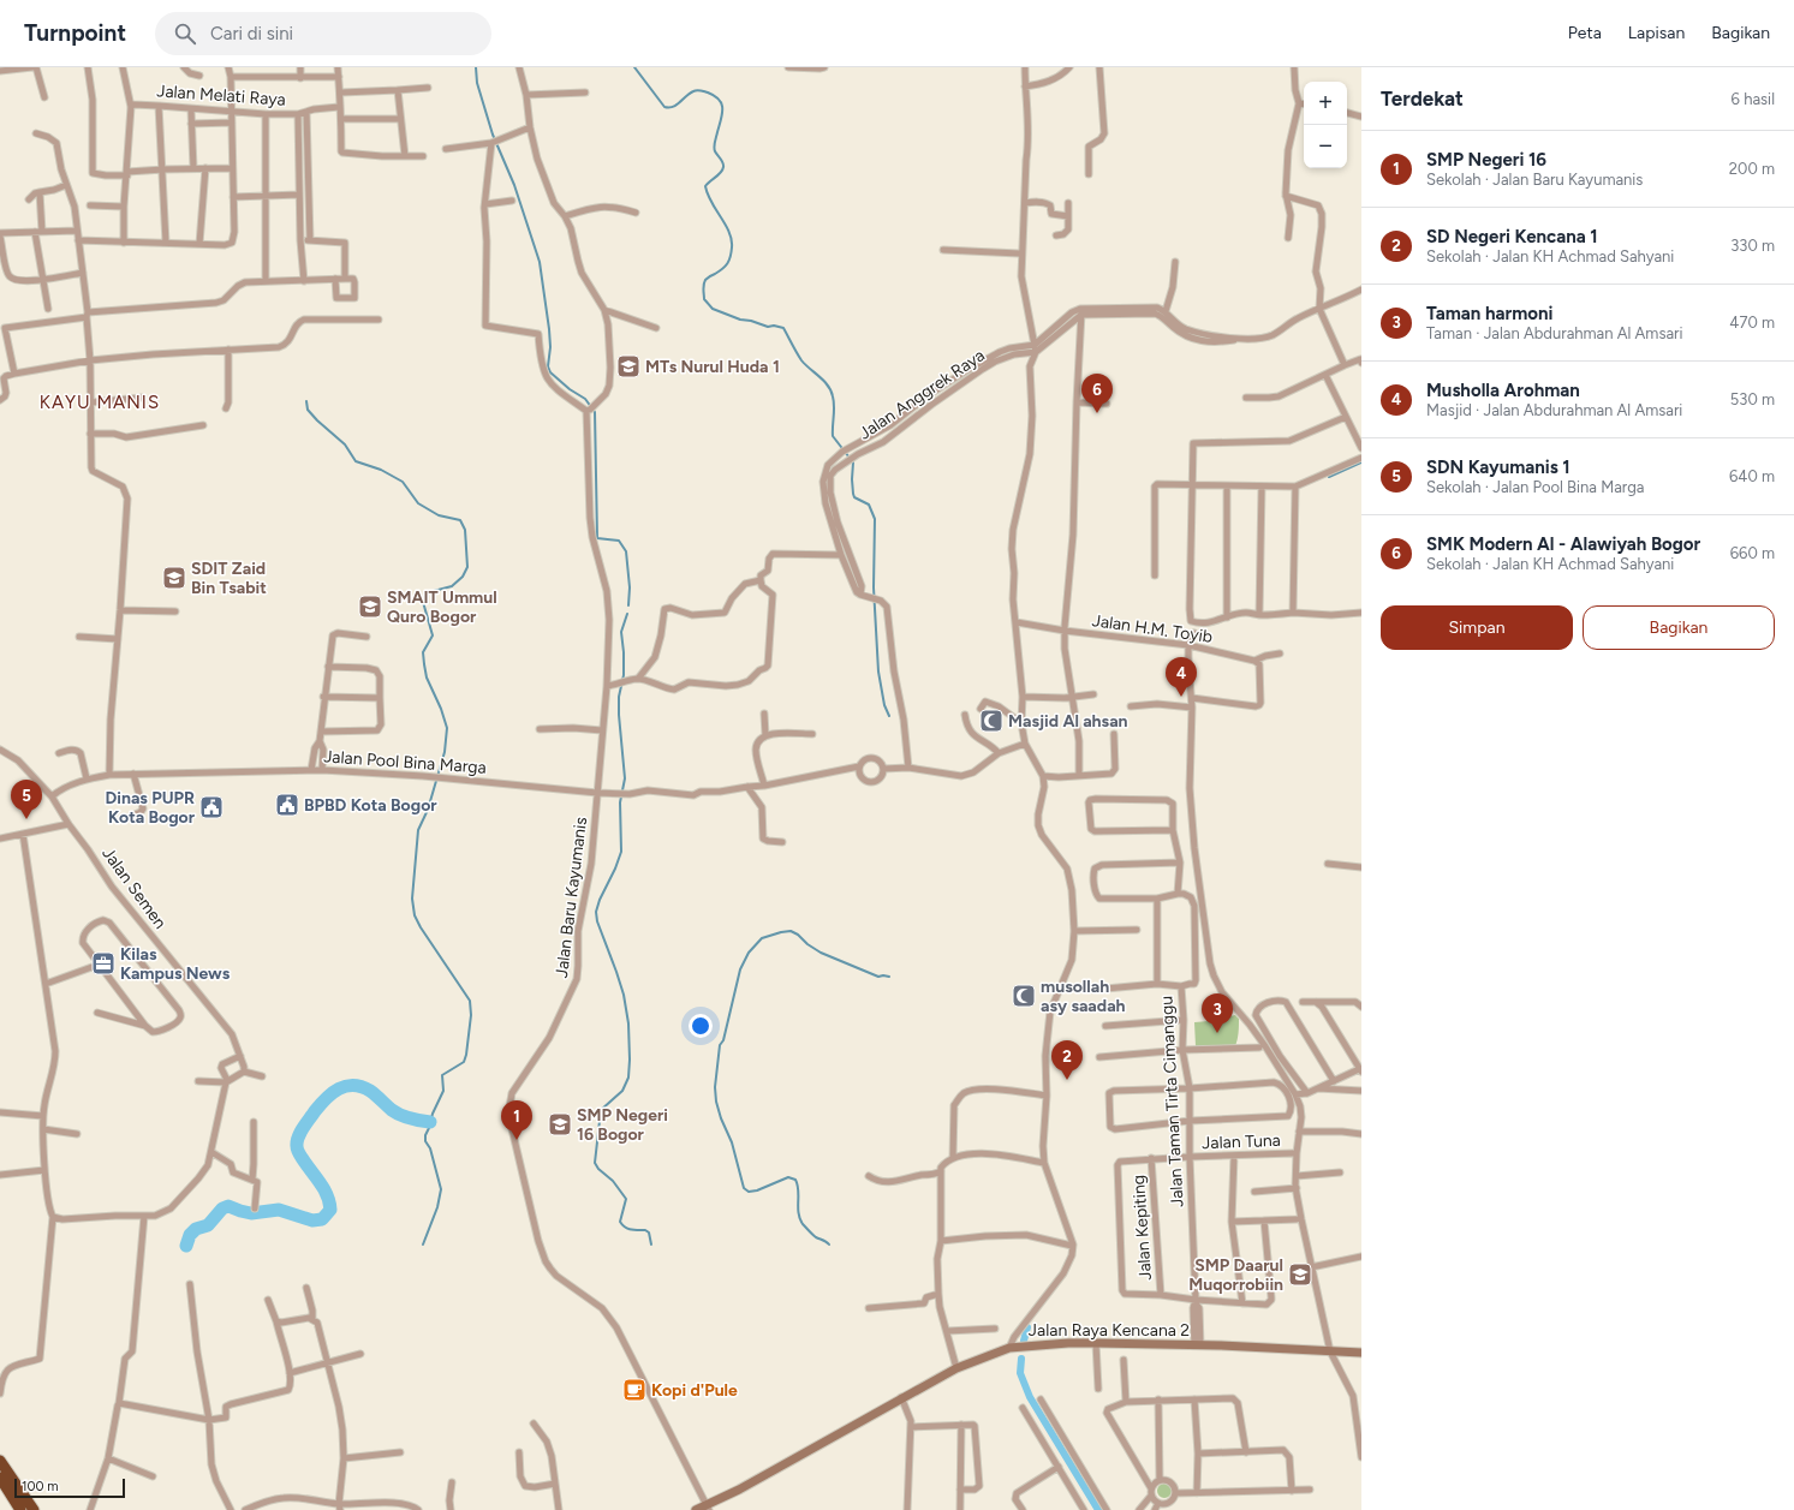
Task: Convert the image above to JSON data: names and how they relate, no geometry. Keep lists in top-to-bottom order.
{
  "streets": {
    "street": [
      "Jalan Melati Raya",
      "Jalan Anggrek Raya",
      "Jalan H.M. Toyib",
      "Jalan Pool Bina Marga",
      "Jalan Semen",
      "Jalan Baru Kayumanis",
      "Jalan Taman Tirta Cimanggu",
      "Jalan Tuna",
      "Jalan Kepiting",
      "Jalan Raya Kencana 2"
    ]
  },
  "crossings": [
    ["Jalan Pool Bina Marga", "Jalan Baru Kayumanis"],
    ["Jalan Baru Kayumanis", "Jalan Raya Kencana 2"],
    ["Jalan Taman Tirta Cimanggu", "Jalan Tuna"],
    ["Jalan Taman Tirta Cimanggu", "Jalan Raya Kencana 2"],
    ["Jalan Tuna", "Jalan Kepiting"]
  ],
  "districts": ["KAYU MANIS"],
  "places": {
    "school or university": [
      "MTs Nurul Huda 1",
      "SDIT Zaid Bin Tsabit",
      "SMAIT Ummul Quro Bogor",
      "SMP Negeri 16 Bogor",
      "SMP Daarul Muqorrobiin"
    ],
    "mosque": ["Masjid Al ahsan", "musollah asy saadah"],
    "public building": ["BPBD Kota Bogor", "Dinas PUPR Kota Bogor"],
    "office": ["Kilas Kampus News"],
    "cafe": ["Kopi d'Pule"]
  },
  "scale_bar": "100 m",
  "page": {
    "header": "Turnpoint",
    "search": "Cari di sini",
    "nav": ["Peta", "Lapisan", "Bagikan"],
    "heading": ["Terdekat", "6 hasil"],
    "map_buttons": ["+", "−"],
    "list": [
      {
        "mark": "1",
        "name": "SMP Negeri 16",
        "note": "Sekolah · Jalan Baru Kayumanis",
        "value": "200 m"
      },
      {
        "mark": "2",
        "name": "SD Negeri Kencana 1",
        "note": "Sekolah · Jalan KH Achmad Sahyani",
        "value": "330 m"
      },
      {
        "mark": "3",
        "name": "Taman harmoni",
        "note": "Taman · Jalan Abdurahman Al Amsari",
        "value": "470 m"
      },
      {
        "mark": "4",
        "name": "Musholla Arohman",
        "note": "Masjid · Jalan Abdurahman Al Amsari",
        "value": "530 m"
      },
      {
        "mark": "5",
        "name": "SDN Kayumanis 1",
        "note": "Sekolah · Jalan Pool Bina Marga",
        "value": "640 m"
      },
      {
        "mark": "6",
        "name": "SMK Modern Al - Alawiyah Bogor",
        "note": "Sekolah · Jalan KH Achmad Sahyani",
        "value": "660 m"
      }
    ],
    "pins": [
      "6",
      "4",
      "5",
      "3",
      "2",
      "1"
    ],
    "buttons": ["Simpan", "Bagikan"],
    "scale": "100 m"
  }
}
